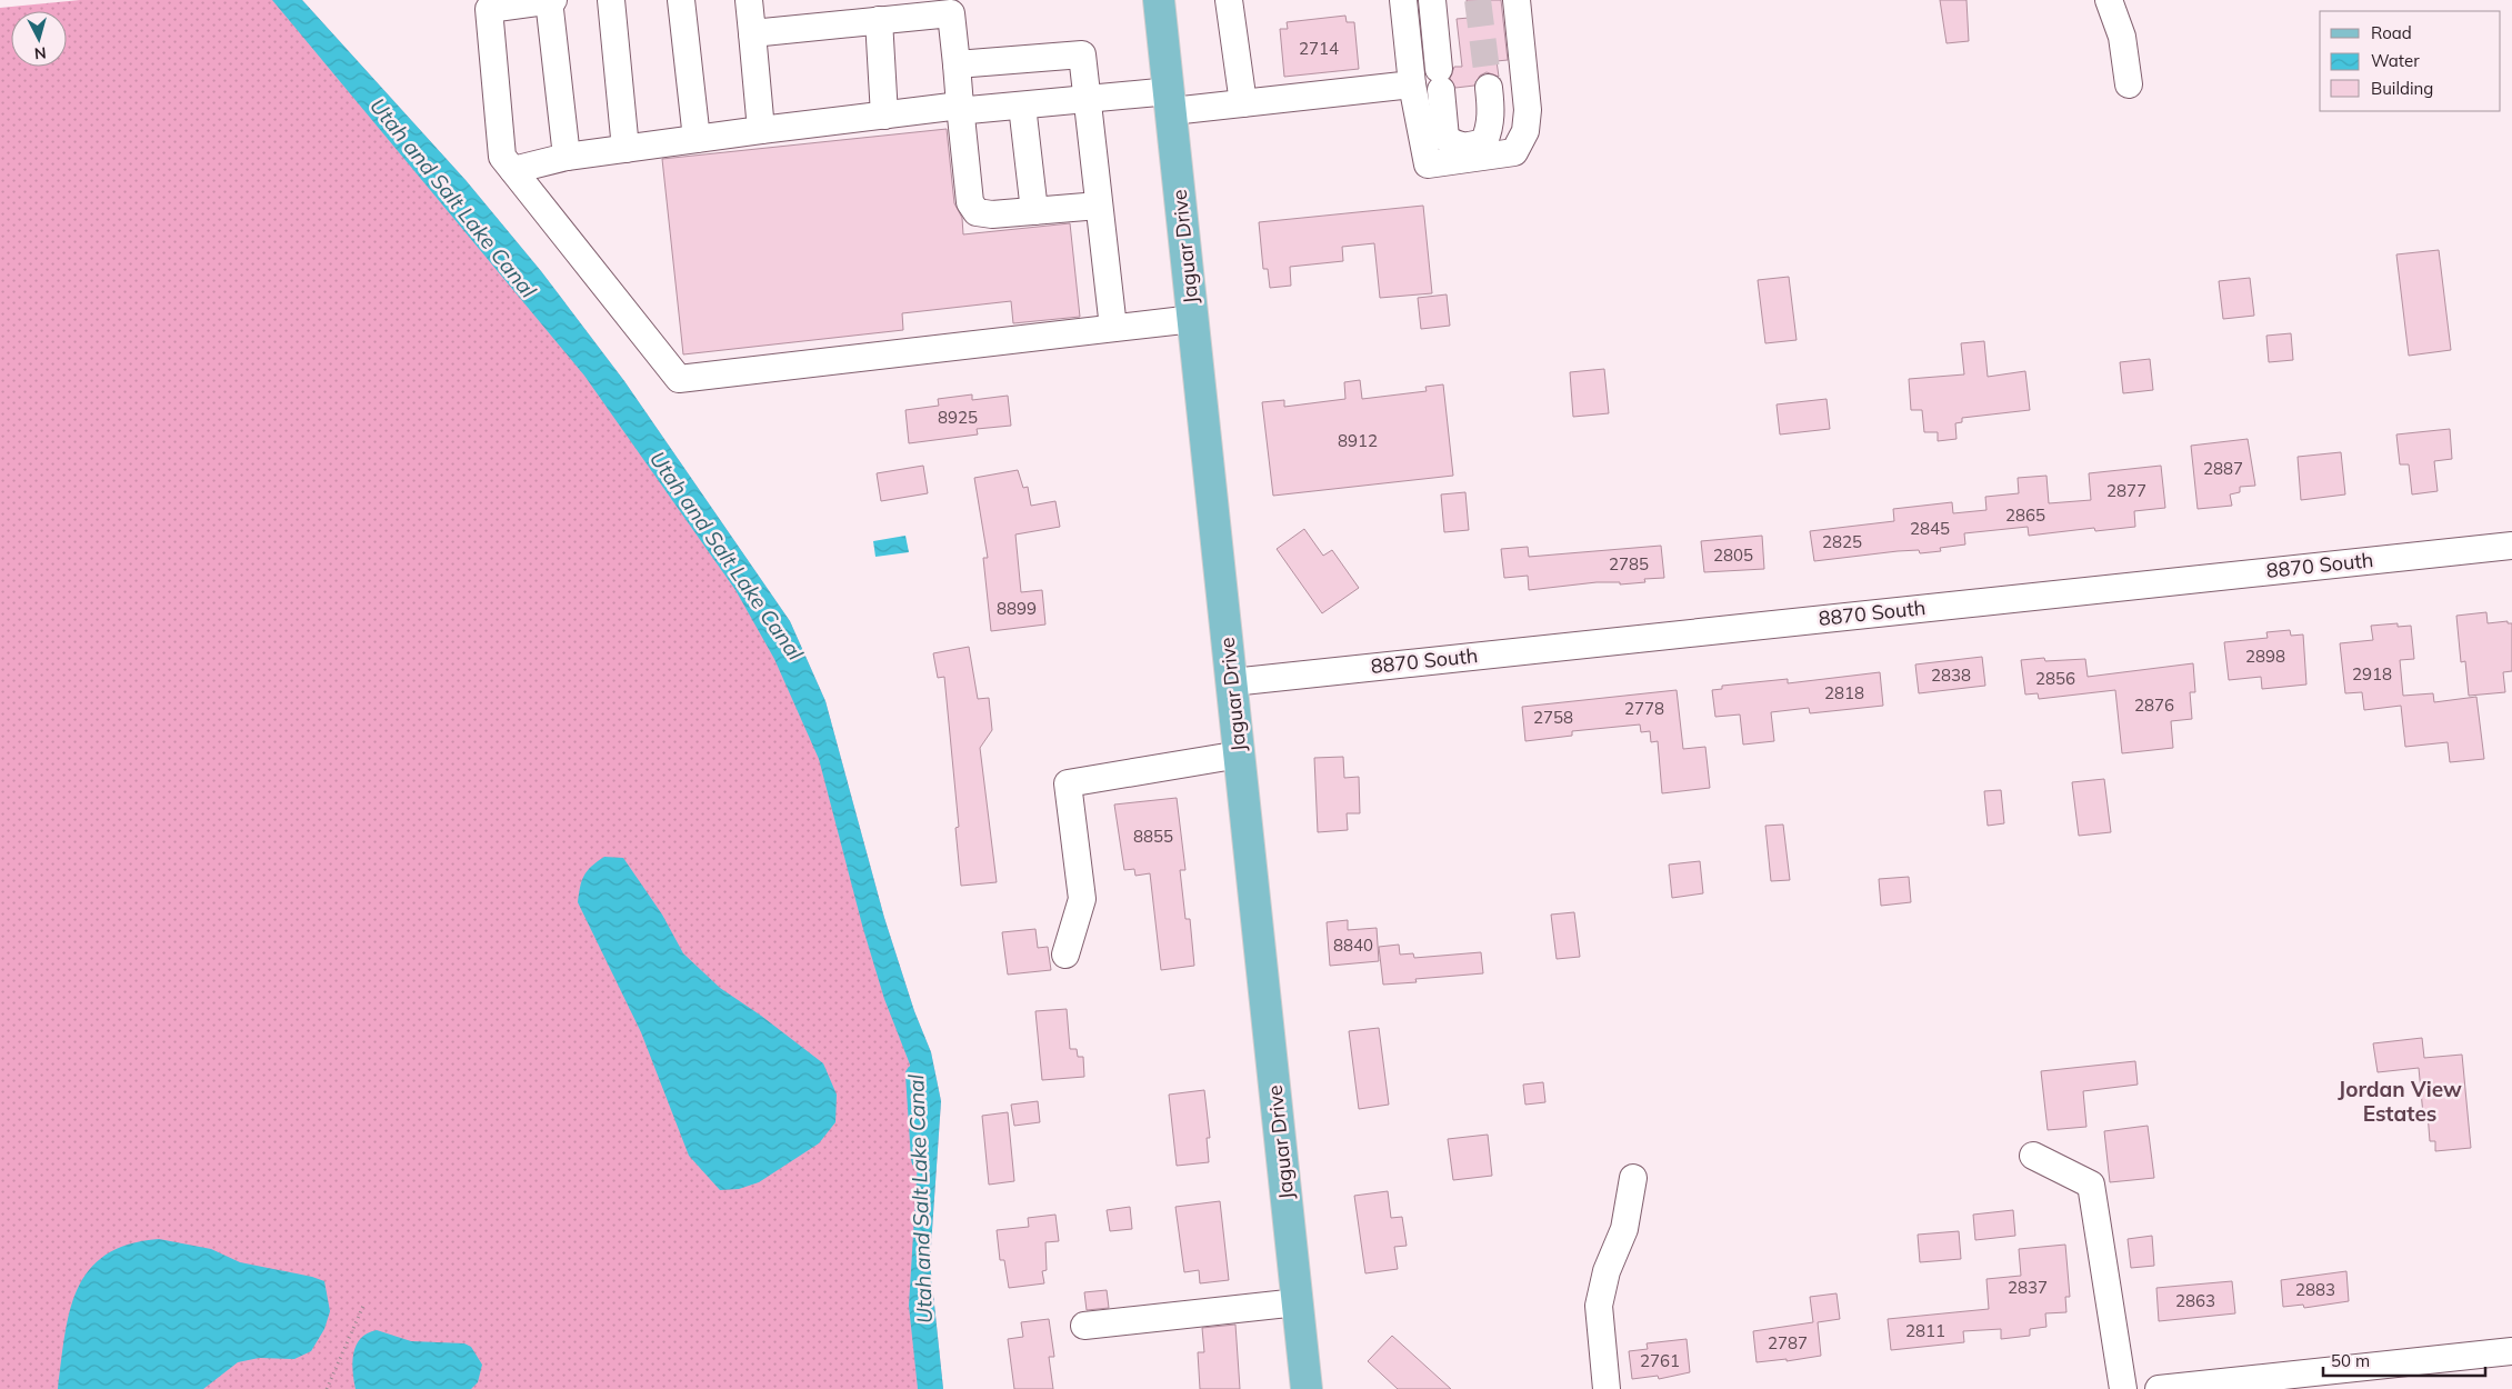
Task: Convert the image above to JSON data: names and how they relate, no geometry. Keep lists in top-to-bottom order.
{
  "streets": {
    "main road": ["Jaguar Drive"],
    "street": ["8870 South"]
  },
  "crossings": [
    ["Jaguar Drive", "8870 South"]
  ],
  "districts": ["Jordan View Estates"],
  "water": ["Utah and Salt Lake Canal"],
  "house_numbers": [
    "2714",
    "8925",
    "8912",
    "2887",
    "2877",
    "2865",
    "2845",
    "2825",
    "2805",
    "2785",
    "8899",
    "2898",
    "2918",
    "2838",
    "2856",
    "2818",
    "2876",
    "2778",
    "2758",
    "8855",
    "8840",
    "2837",
    "2883",
    "2863",
    "2811",
    "2787",
    "2761"
  ],
  "legend": ["Road", "Water", "Building"],
  "scale_bar": "50 m",
  "north": "bottom"
}
